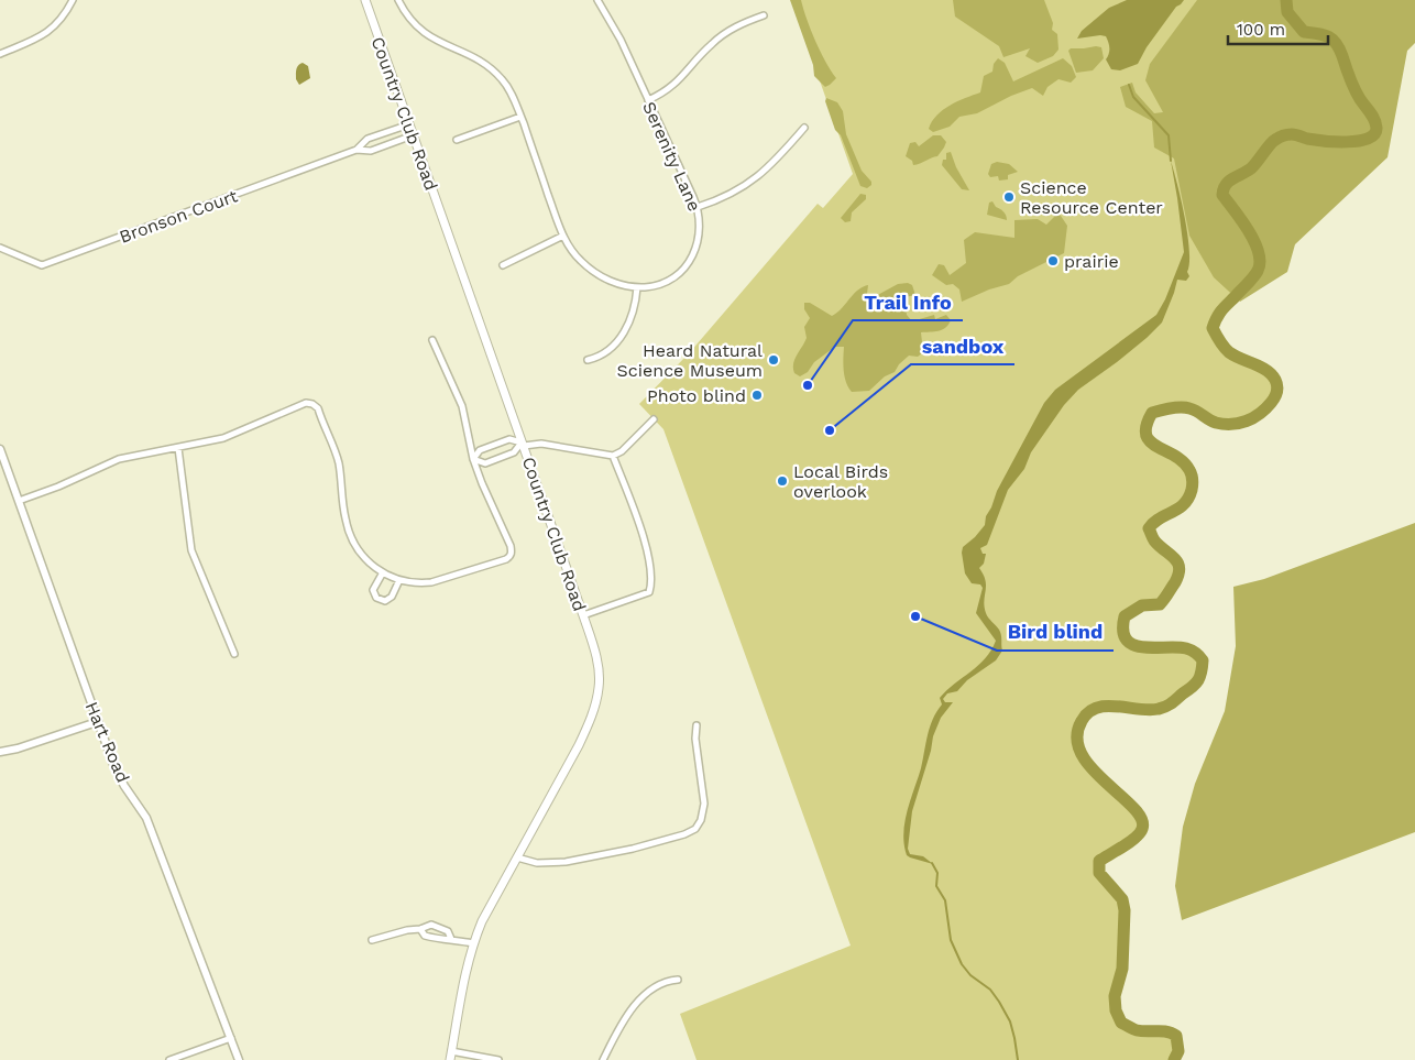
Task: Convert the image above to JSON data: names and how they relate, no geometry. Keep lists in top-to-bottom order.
{
  "streets": {
    "main road": ["Country Club Road"],
    "street": ["Serenity Lane", "Bronson Court", "Hart Road"]
  },
  "crossings": [
    ["Country Club Road", "Bronson Court"]
  ],
  "places": [
    "Science Resource Center",
    "prairie",
    "Heard Natural Science Museum",
    "Trail Info",
    "Photo blind",
    "sandbox",
    "Local Birds overlook",
    "Bird blind"
  ],
  "scale_bar": "100 m"
}
